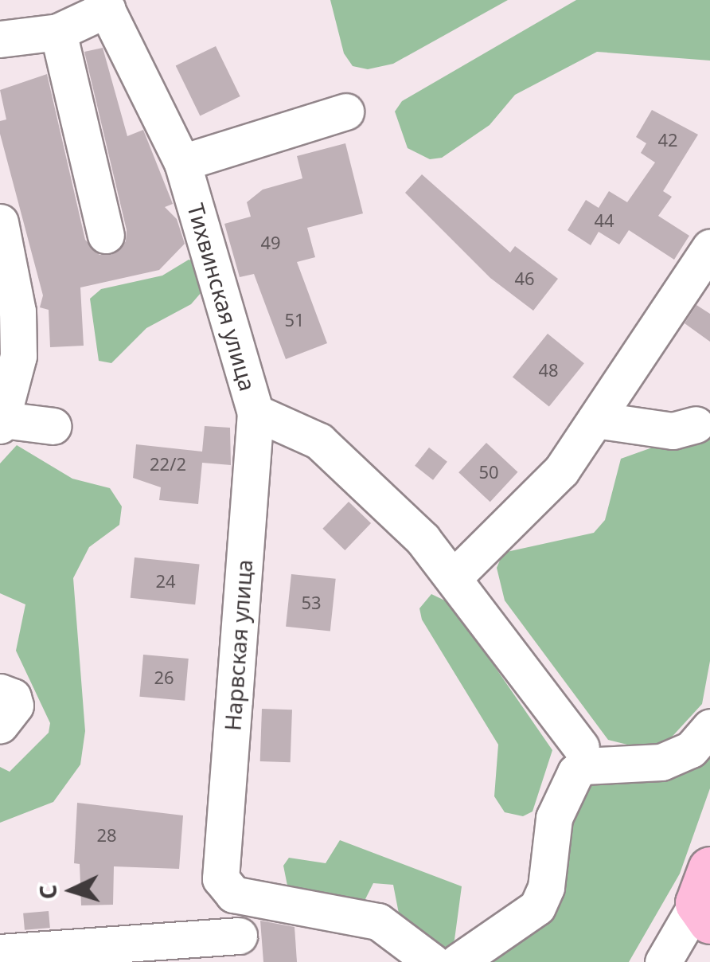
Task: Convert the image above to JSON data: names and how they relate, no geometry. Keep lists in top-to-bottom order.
{
  "streets": {
    "street": ["Тихвинская улица", "Нарвская улица"]
  },
  "crossings": [
    ["Тихвинская улица", "Нарвская улица"]
  ],
  "house_numbers": [
    "42",
    "44",
    "49",
    "46",
    "51",
    "48",
    "22/2",
    "50",
    "24",
    "53",
    "26",
    "28"
  ],
  "north": "left"
}
